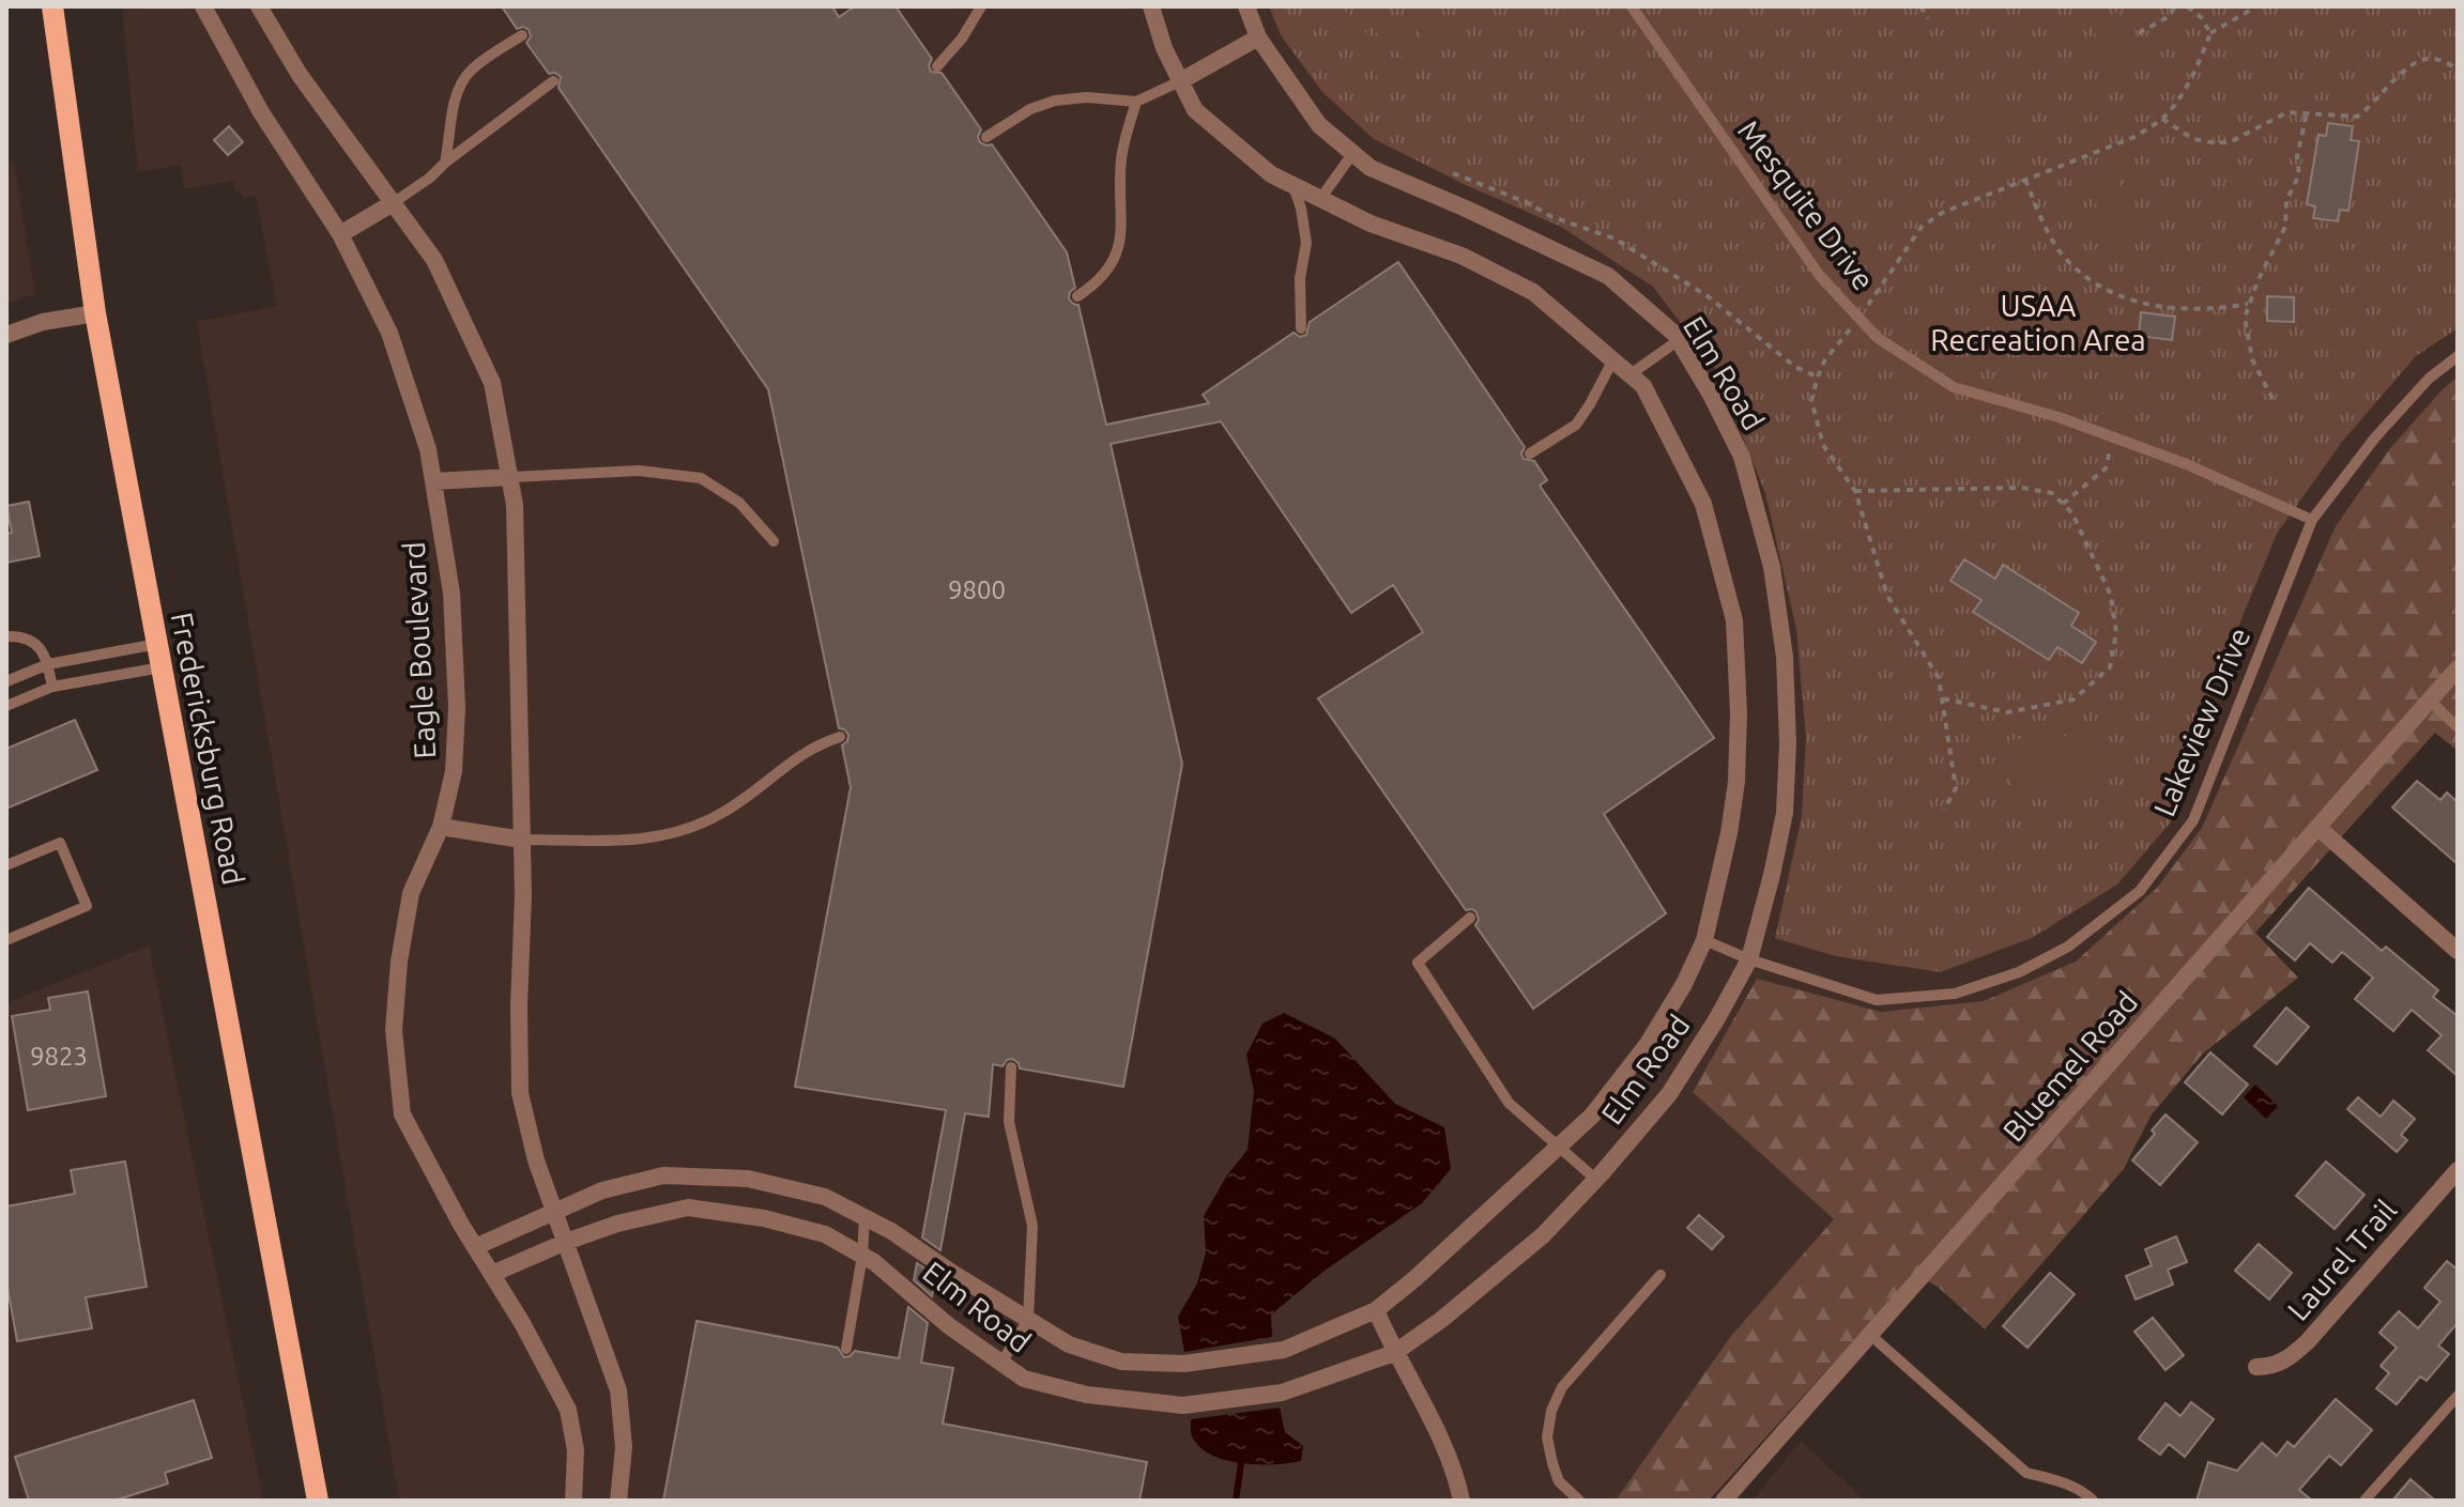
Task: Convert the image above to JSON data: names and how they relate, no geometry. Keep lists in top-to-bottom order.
{
  "streets": {
    "main road": ["Fredericksburg Road"],
    "street": [
      "Elm Road",
      "Eagle Boulevard",
      "Bluemel Road",
      "Laurel Trail"
    ],
    "lane": ["Mesquite Drive", "Lakeview Drive"]
  },
  "crossings": [
    ["Mesquite Drive", "Lakeview Drive"],
    ["Elm Road", "Eagle Boulevard"],
    ["Elm Road", "Lakeview Drive"]
  ],
  "parks": ["USAA Recreation Area"],
  "house_numbers": ["9800", "9823"]
}
